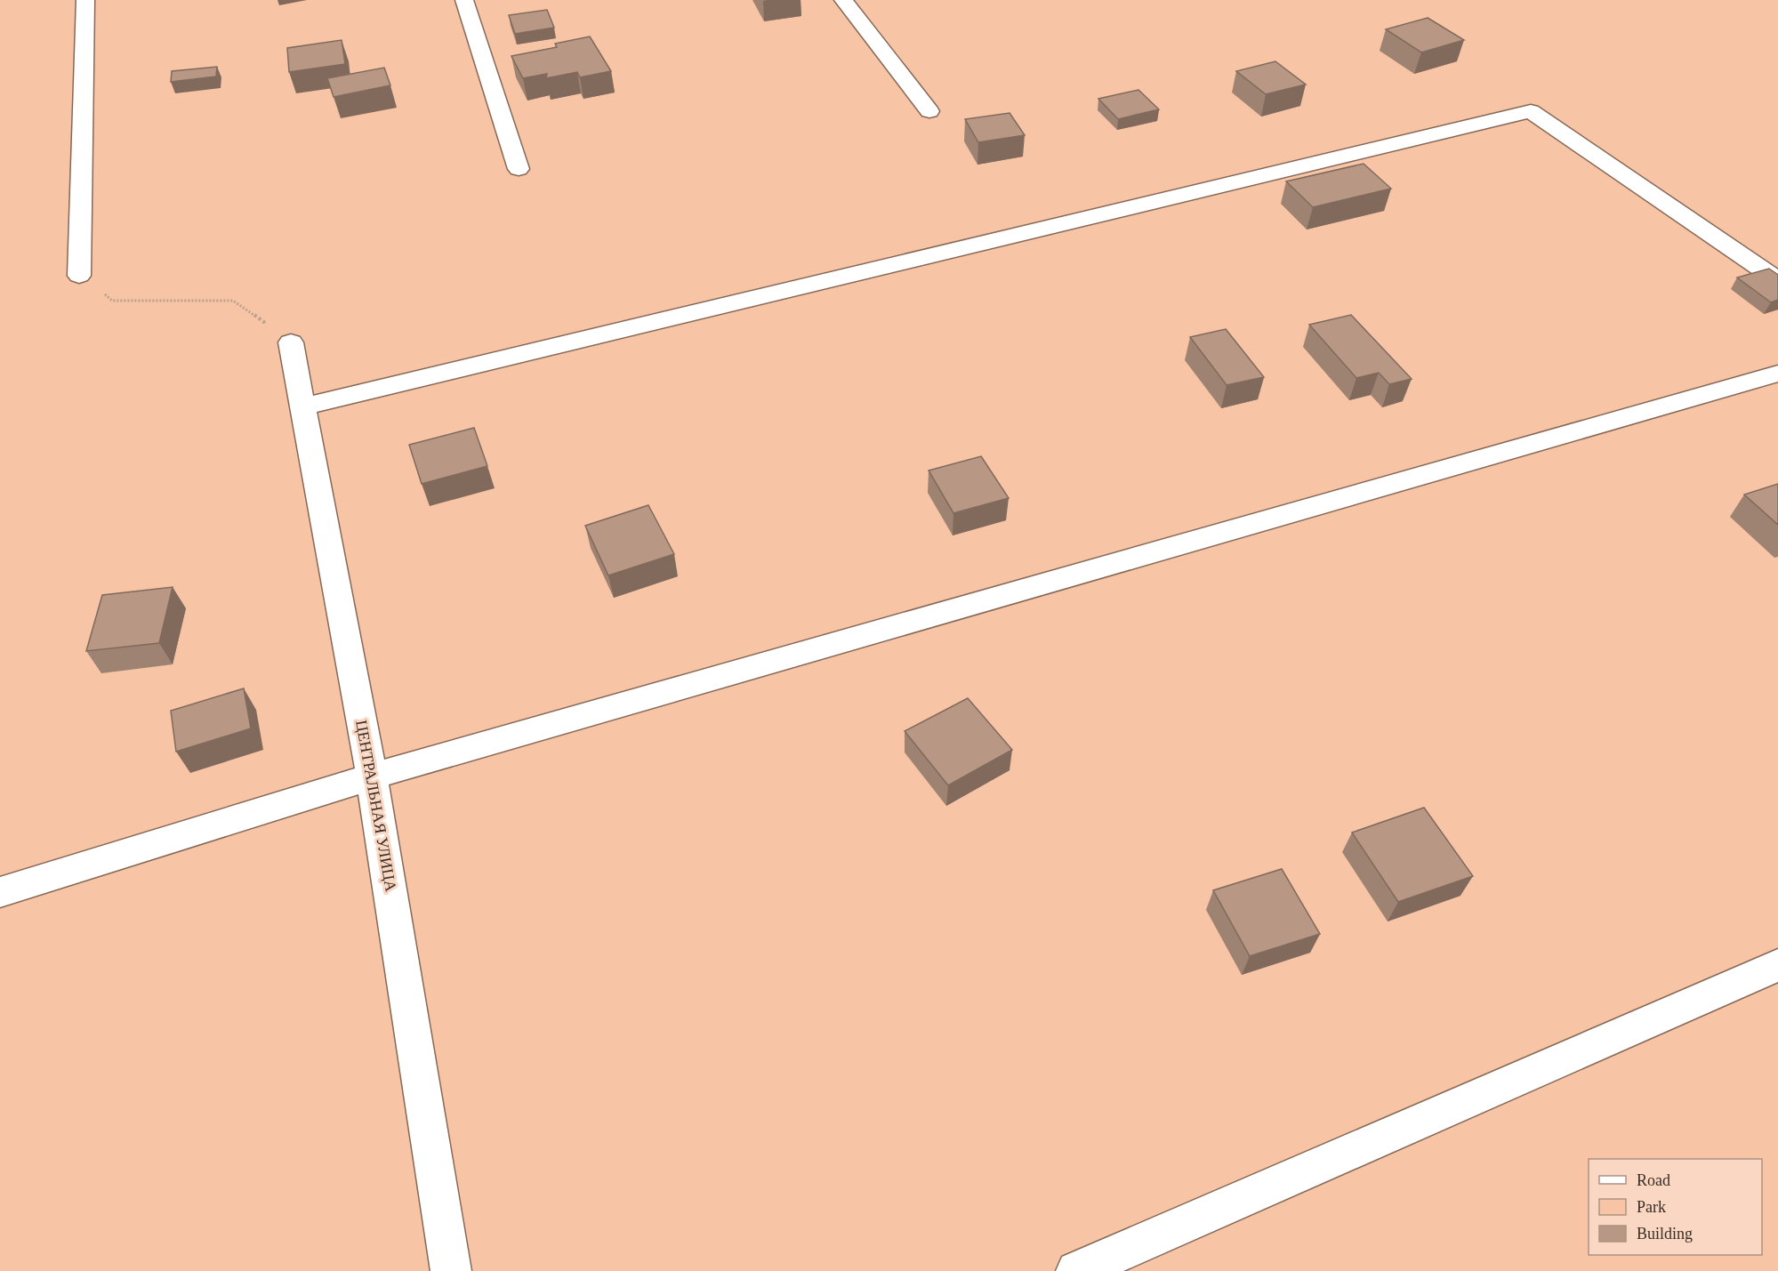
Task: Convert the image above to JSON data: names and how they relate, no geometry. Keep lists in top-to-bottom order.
{
  "streets": {
    "street": ["ЦЕНТРАЛЬНАЯ УЛИЦА"]
  },
  "legend": ["Road", "Park", "Building"]
}
